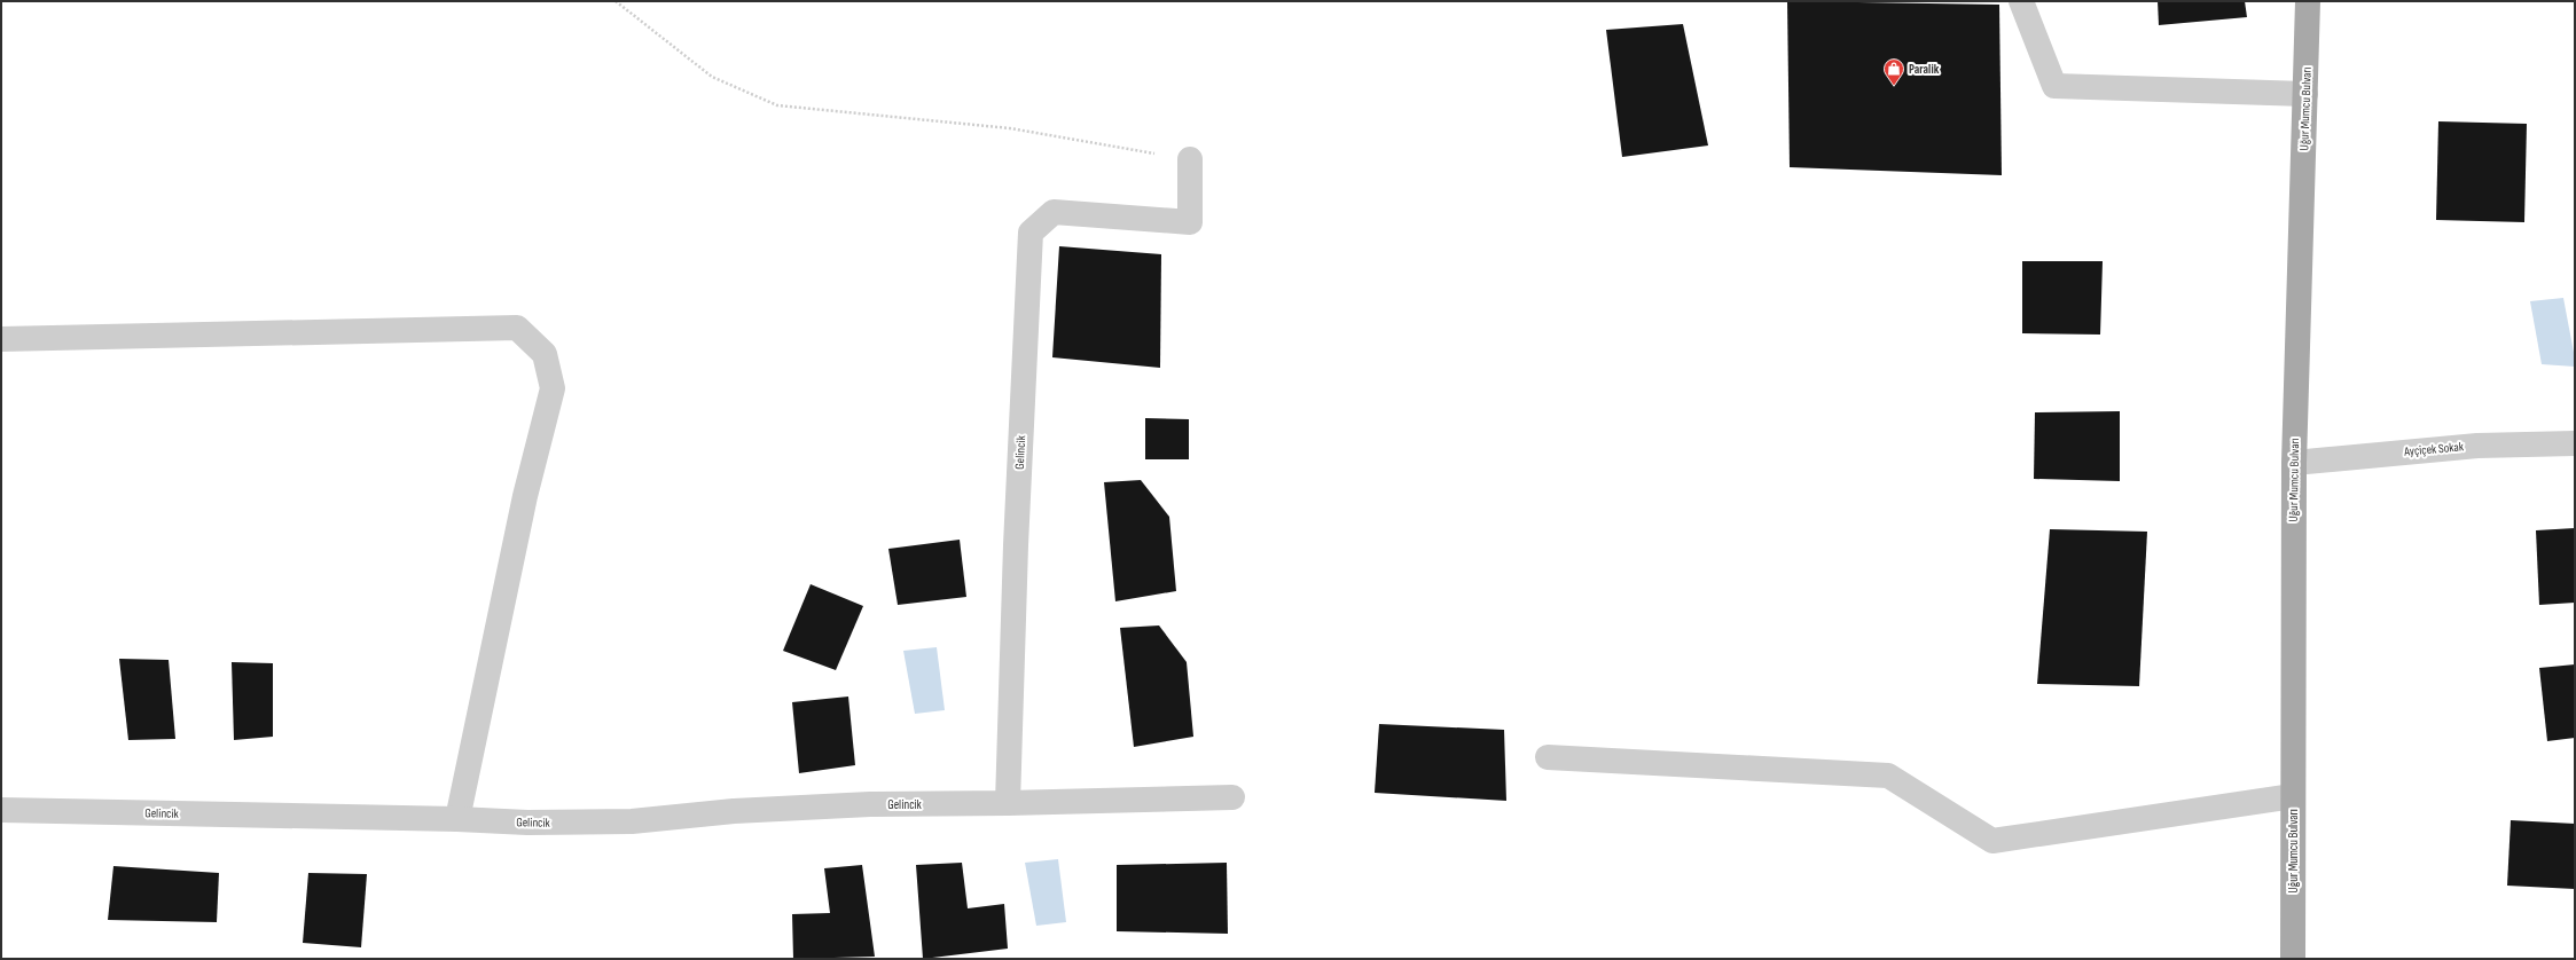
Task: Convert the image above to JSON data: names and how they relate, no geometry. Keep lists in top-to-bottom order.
{
  "streets": {
    "main road": ["Uğur Mumcu Bulvarı"],
    "street": ["Ayçiçek Sokak", "Gelincik"]
  },
  "crossings": [
    ["Uğur Mumcu Bulvarı", "Ayçiçek Sokak"]
  ],
  "places": {
    "shop": ["Paralik"]
  }
}
